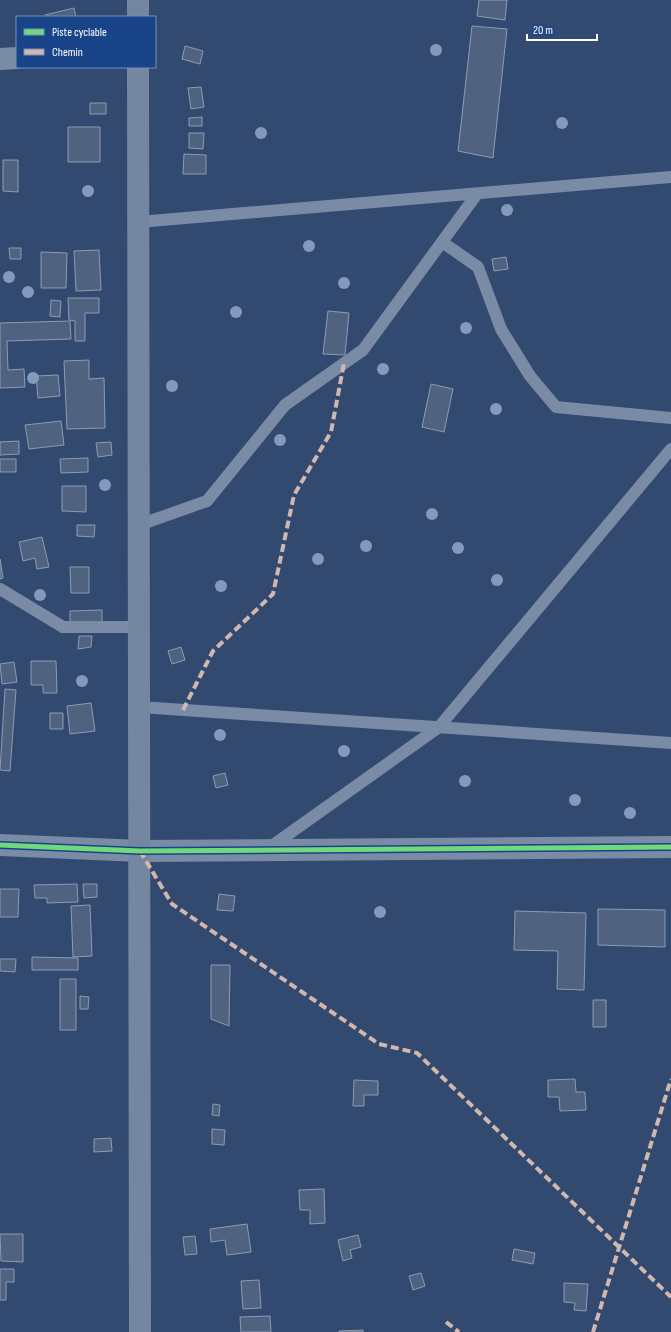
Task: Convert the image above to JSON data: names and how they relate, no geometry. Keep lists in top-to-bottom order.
{
  "legend": ["Piste cyclable", "Chemin"],
  "scale_bar": "20 m"
}
